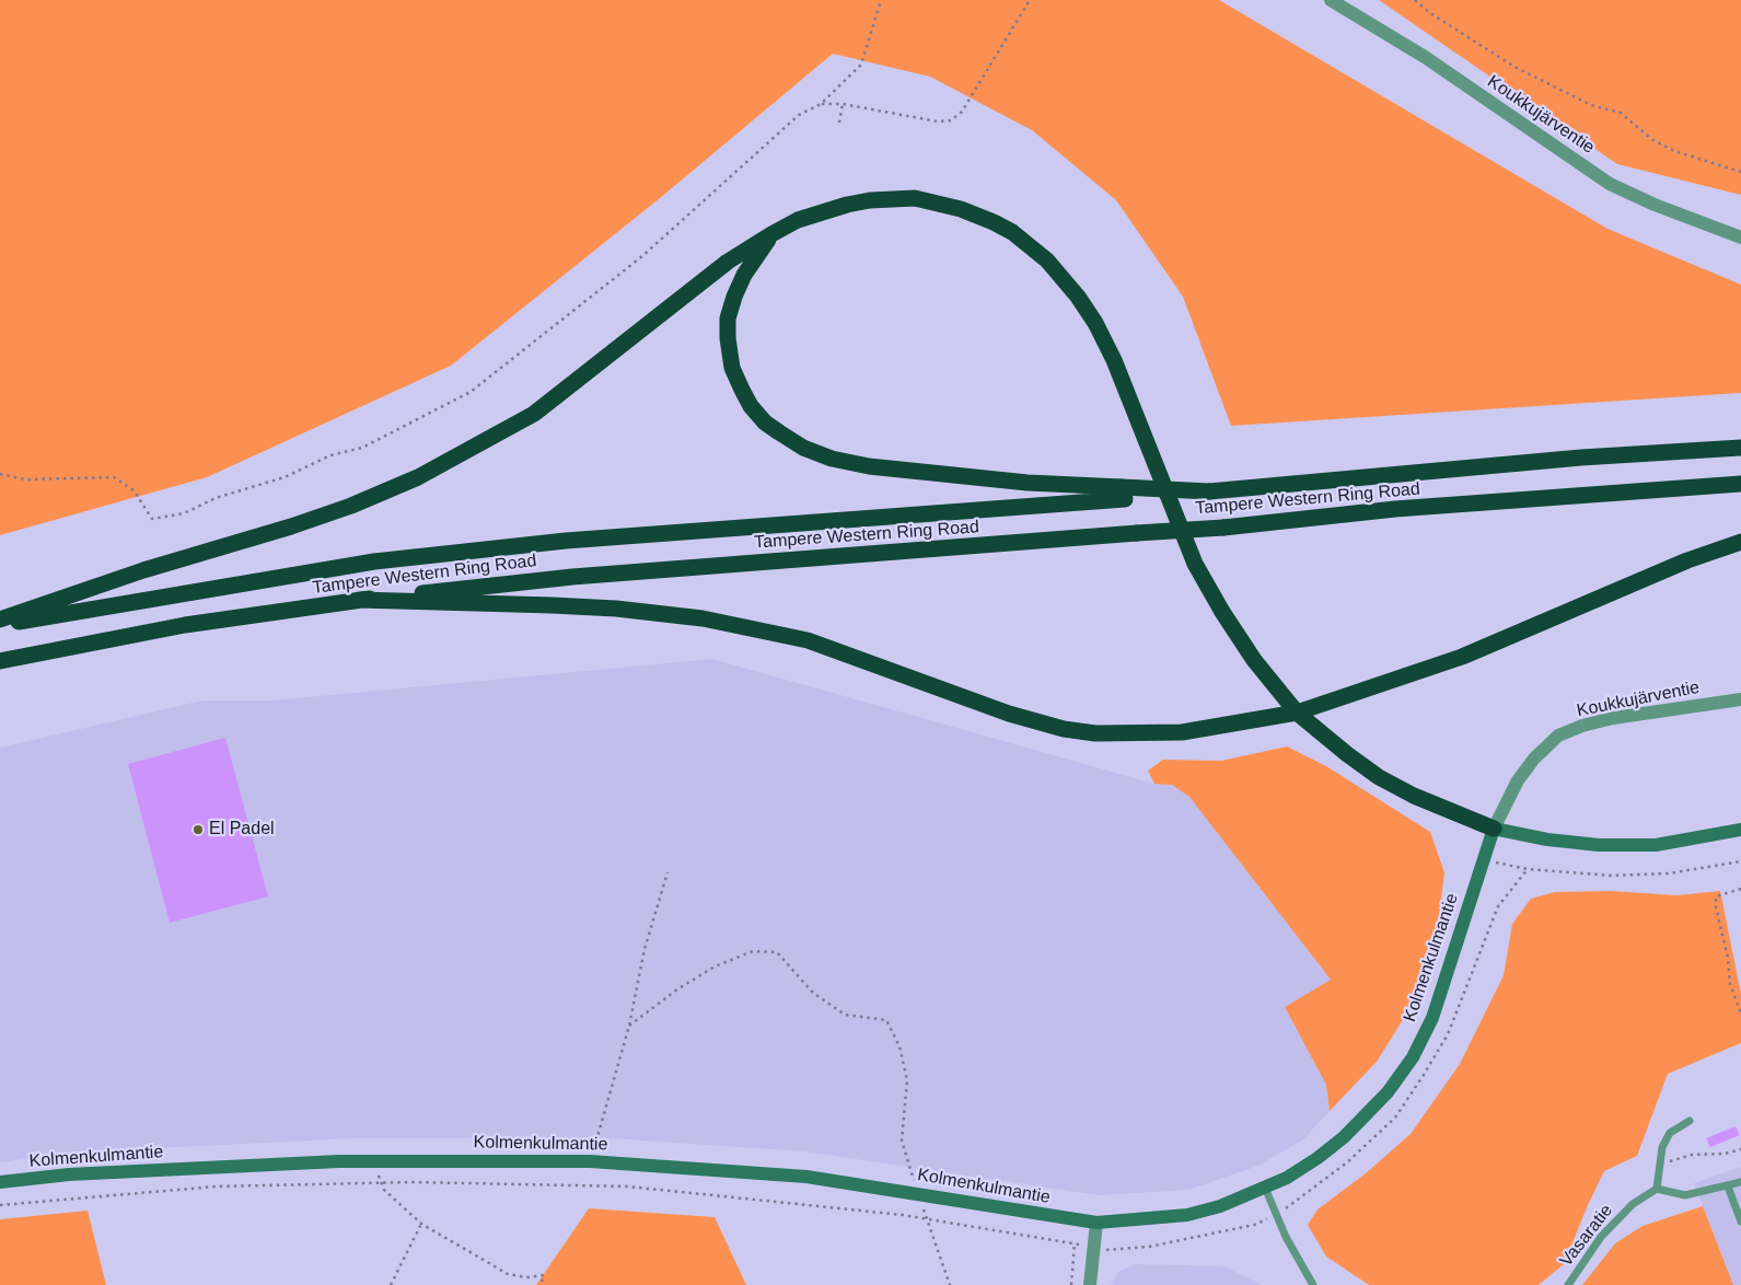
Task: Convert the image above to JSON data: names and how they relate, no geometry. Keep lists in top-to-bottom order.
{
  "streets": {
    "highway": ["Tampere Western Ring Road"],
    "street": ["Koukkujärventie", "Kolmenkulmantie"],
    "lane": ["Vasaratie"]
  },
  "crossings": [
    ["Koukkujärventie", "Kolmenkulmantie"]
  ],
  "places": ["El Padel"]
}
